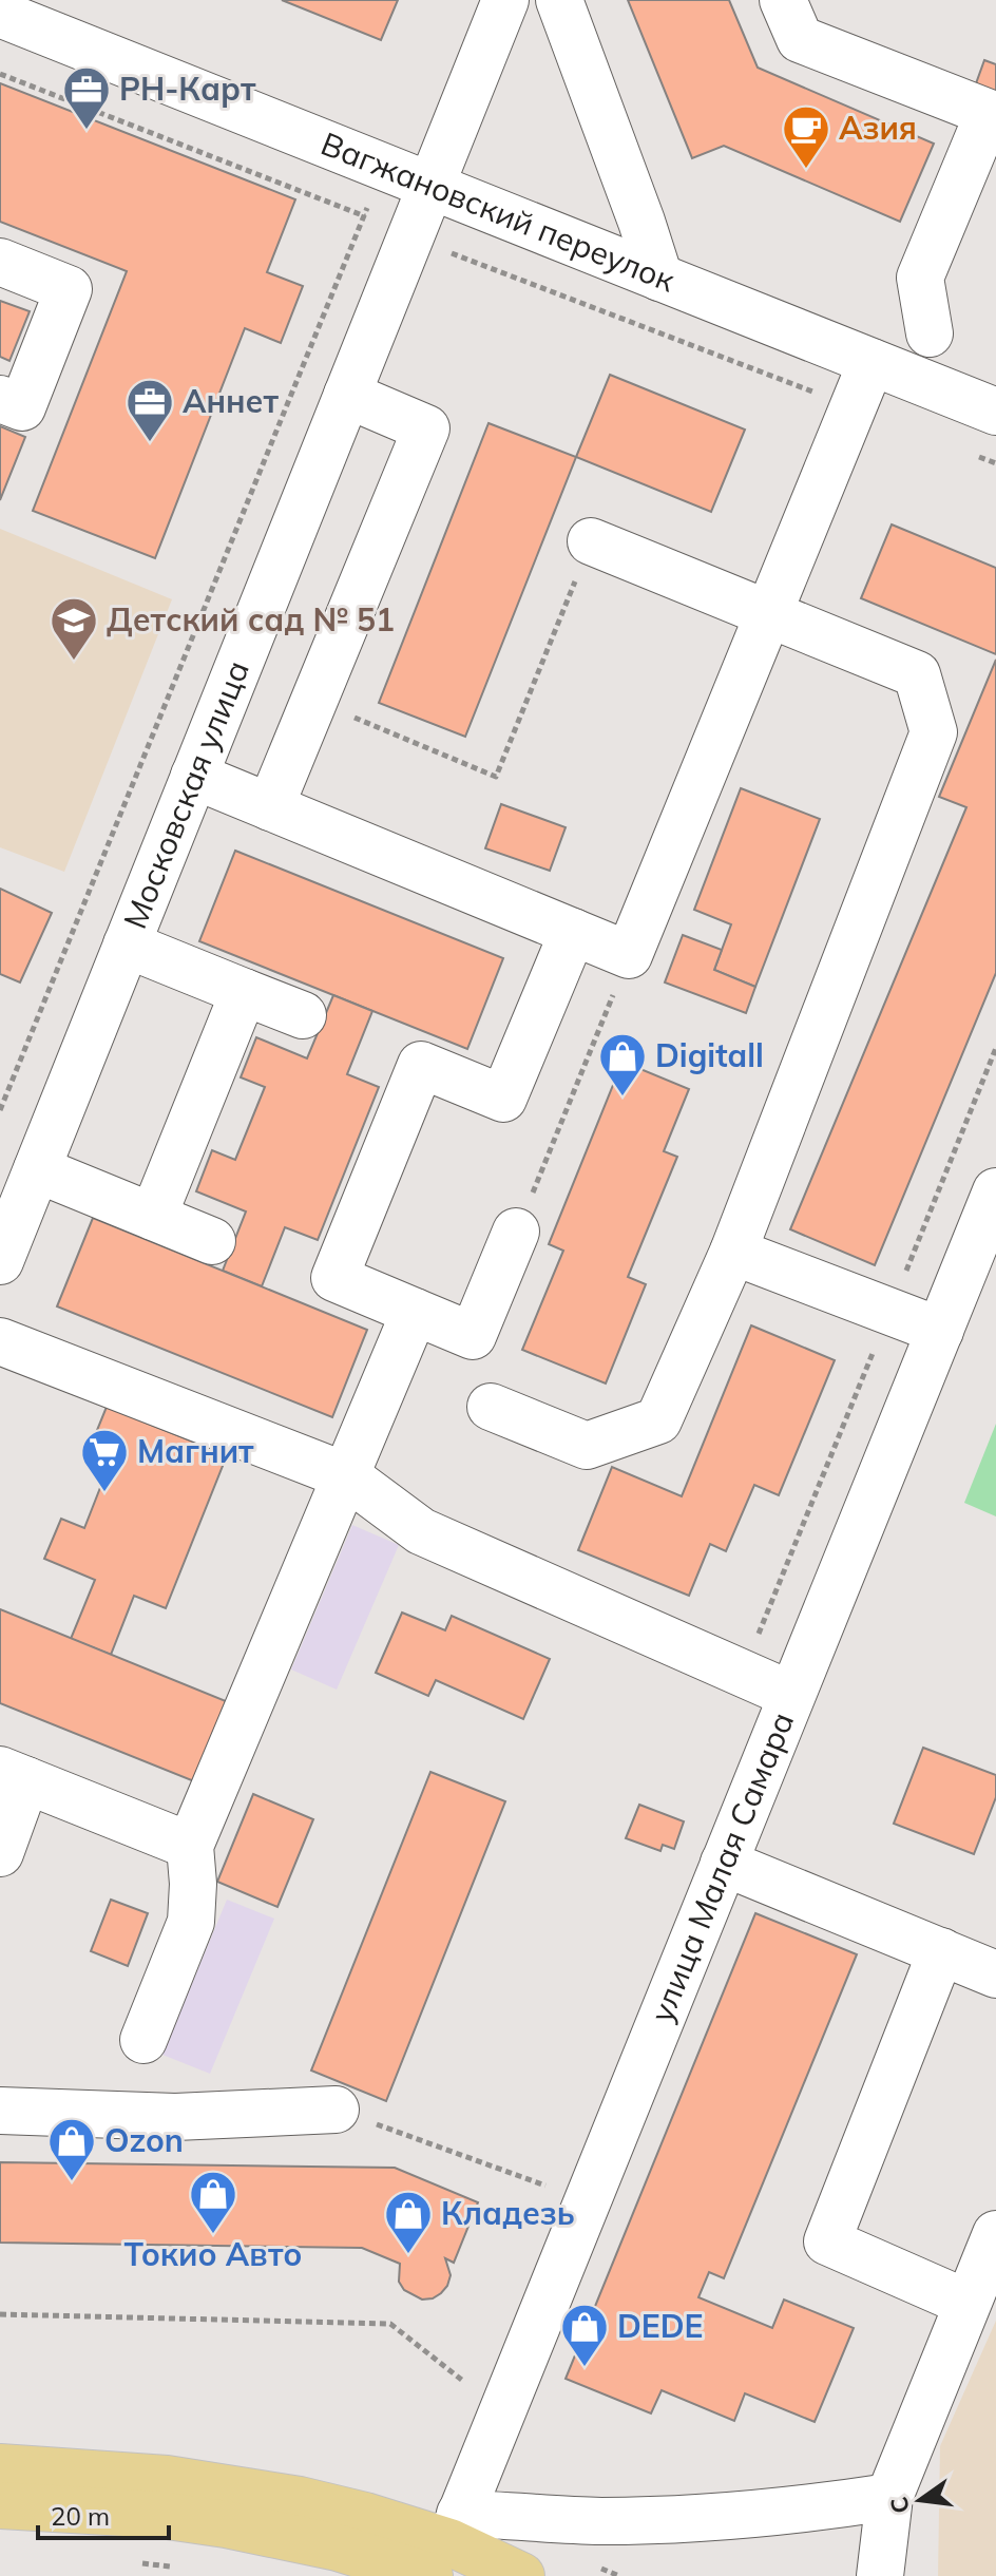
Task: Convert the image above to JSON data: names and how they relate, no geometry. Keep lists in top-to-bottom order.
{
  "streets": {
    "street": ["Вагжановский переулок", "Московская улица", "улица Малая Самара"]
  },
  "crossings": [
    ["Вагжановский переулок", "Московская улица"]
  ],
  "places": {
    "office": ["РН-Карт", "Аннет"],
    "cafe": ["Азия"],
    "school or university": ["Детский сад № 51"],
    "shop": [
      "Digitall",
      "Ozon",
      "Токио Авто",
      "Кладезь",
      "DEDE"
    ],
    "supermarket": ["Магнит"]
  },
  "scale_bar": "20 m",
  "north": "left"
}
